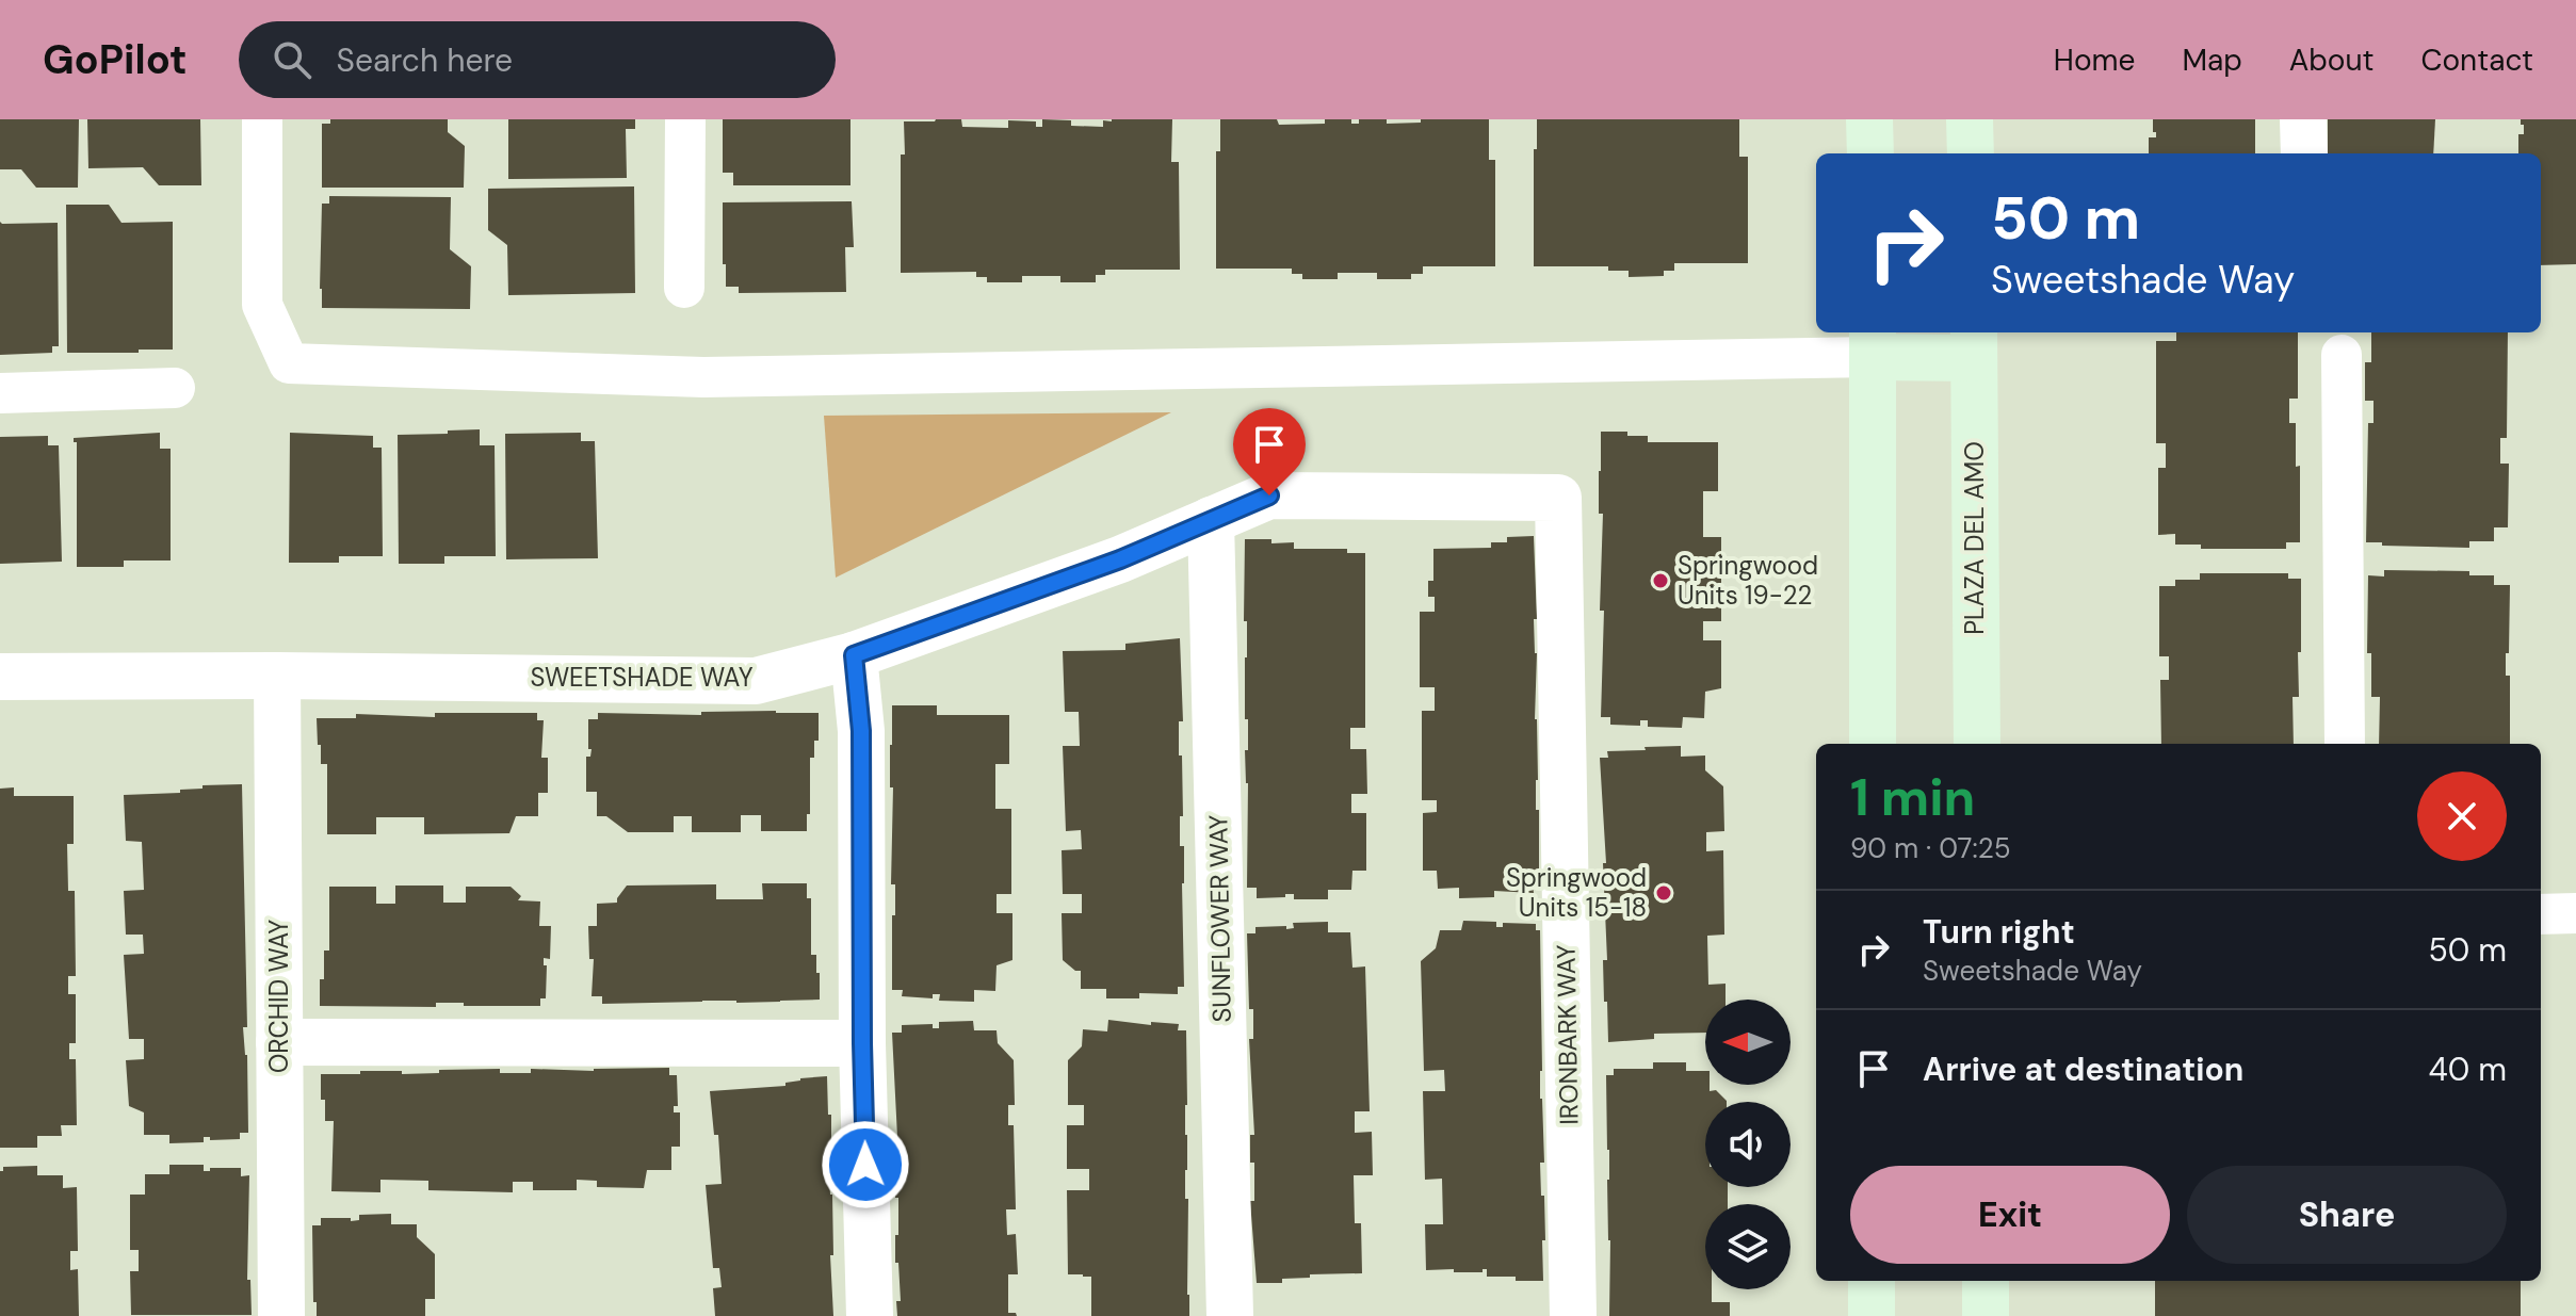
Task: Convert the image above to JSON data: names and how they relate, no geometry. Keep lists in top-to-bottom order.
{
  "streets": {
    "main road": ["PLAZA DEL AMO"],
    "street": [
      "SWEETSHADE WAY",
      "SUNFLOWER WAY",
      "ORCHID WAY",
      "IRONBARK WAY"
    ]
  },
  "crossings": [
    ["SWEETSHADE WAY", "SUNFLOWER WAY"],
    ["SWEETSHADE WAY", "ORCHID WAY"],
    ["SWEETSHADE WAY", "IRONBARK WAY"]
  ],
  "places": ["Springwood Units 19-22", "Springwood Units 15-18"],
  "north": "left",
  "page": {
    "header": "GoPilot",
    "search": "Search here",
    "nav": [
      "Home",
      "Map",
      "About",
      "Contact"
    ],
    "turn": ["50 m", "Sweetshade Way"],
    "heading": ["1 min", "90 m · 07:25"],
    "list": [
      {
        "name": "Turn right",
        "note": "Sweetshade Way",
        "value": "50 m"
      },
      {
        "name": "Arrive at destination",
        "value": "40 m"
      }
    ],
    "buttons": ["Exit", "Share"]
  }
}
